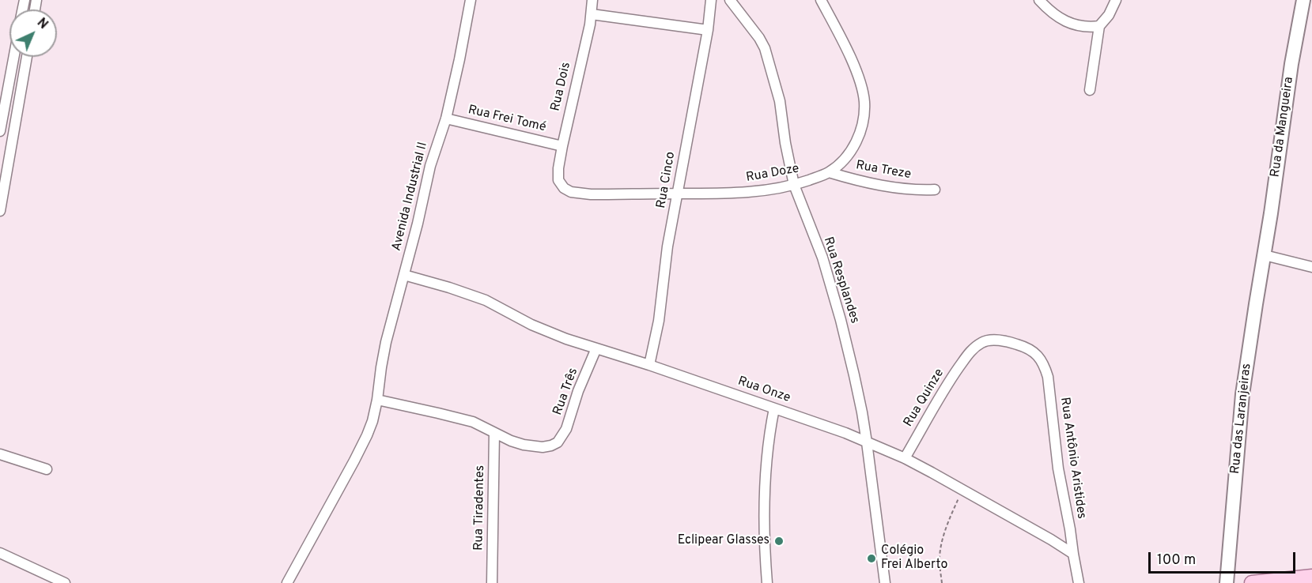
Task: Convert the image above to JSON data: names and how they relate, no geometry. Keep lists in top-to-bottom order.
{
  "streets": {
    "street": [
      "Rua Dois",
      "Rua Frei Tomé",
      "Rua da Mangueira",
      "Rua Treze",
      "Rua Doze",
      "Rua Cinco",
      "Avenida Industrial II",
      "Rua Resplandes",
      "Rua Onze",
      "Rua Três",
      "Rua Quinze",
      "Rua das Laranjeiras",
      "Rua Antônio Aristides",
      "Rua Tiradentes"
    ]
  },
  "crossings": [
    ["Rua Dois", "Rua Frei Tomé"],
    ["Rua Dois", "Rua Doze"],
    ["Rua Frei Tomé", "Avenida Industrial II"],
    ["Rua da Mangueira", "Rua das Laranjeiras"],
    ["Rua Treze", "Rua Doze"],
    ["Rua Doze", "Rua Cinco"],
    ["Rua Doze", "Rua Resplandes"],
    ["Rua Cinco", "Rua Onze"],
    ["Avenida Industrial II", "Rua Onze"],
    ["Rua Resplandes", "Rua Onze"],
    ["Rua Onze", "Rua Três"],
    ["Rua Onze", "Rua Quinze"],
    ["Rua Onze", "Rua Antônio Aristides"],
    ["Rua Três", "Rua Tiradentes"],
    ["Rua Quinze", "Rua Antônio Aristides"]
  ],
  "places": ["Eclipear Glasses", "Colégio Frei Alberto"],
  "scale_bar": "100 m",
  "north": "top right"
}
